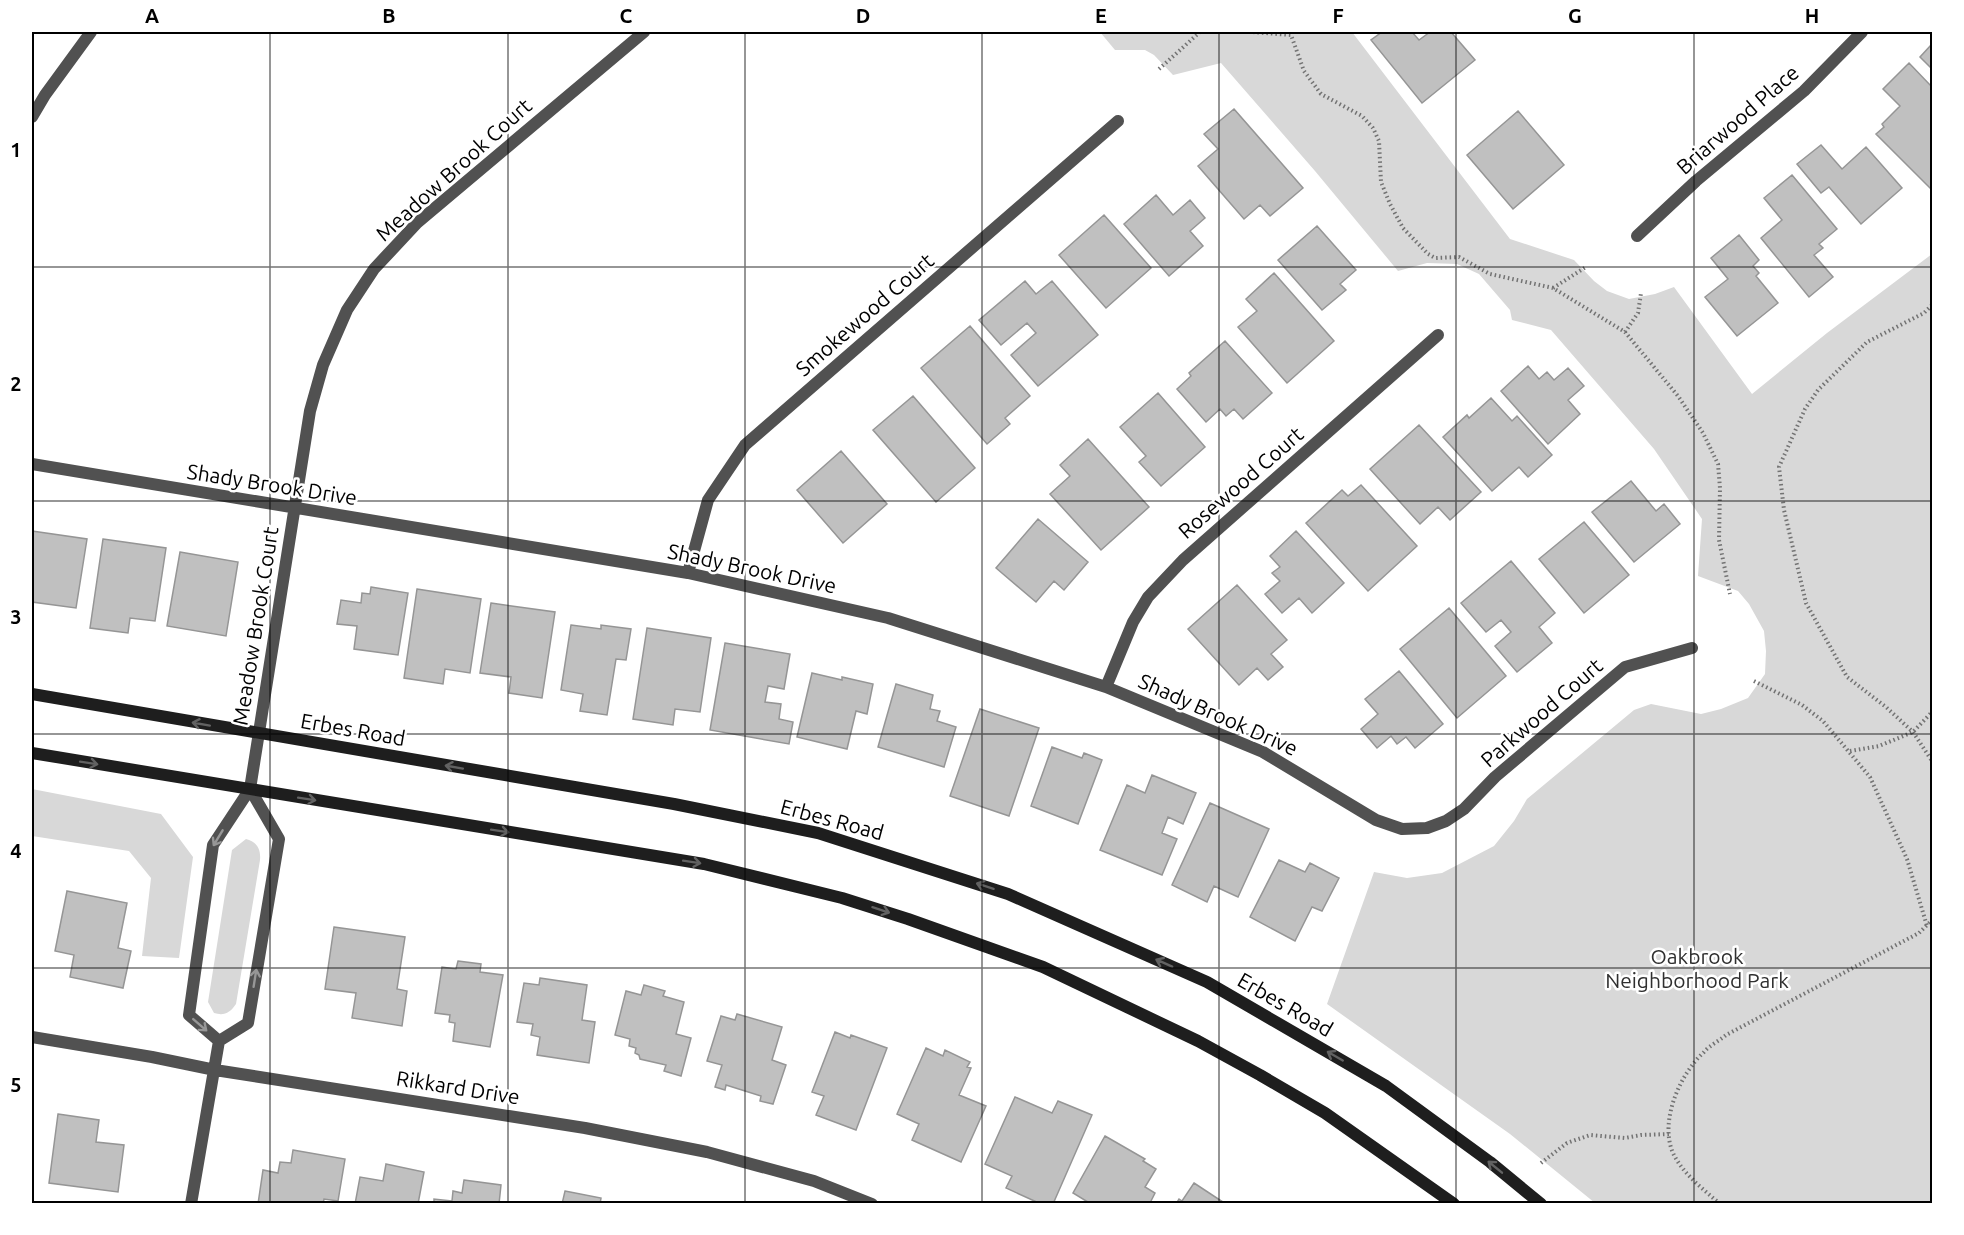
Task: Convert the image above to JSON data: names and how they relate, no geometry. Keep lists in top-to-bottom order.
{
  "streets": {
    "main road": ["Erbes Road"],
    "street": [
      "Briarwood Place",
      "Meadow Brook Court",
      "Smokewood Court",
      "Rosewood Court",
      "Shady Brook Drive",
      "Parkwood Court",
      "Rikkard Drive"
    ]
  },
  "crossings": [
    ["Meadow Brook Court", "Shady Brook Drive"],
    ["Meadow Brook Court", "Erbes Road"],
    ["Smokewood Court", "Shady Brook Drive"],
    ["Rosewood Court", "Shady Brook Drive"],
    ["Shady Brook Drive", "Parkwood Court"]
  ],
  "parks": ["Oakbrook Neighborhood Park"],
  "grid": {
    "columns": [
      "A",
      "B",
      "C",
      "D",
      "E",
      "F",
      "G",
      "H"
    ],
    "rows": [
      "1",
      "2",
      "3",
      "4",
      "5"
    ]
  }
}
